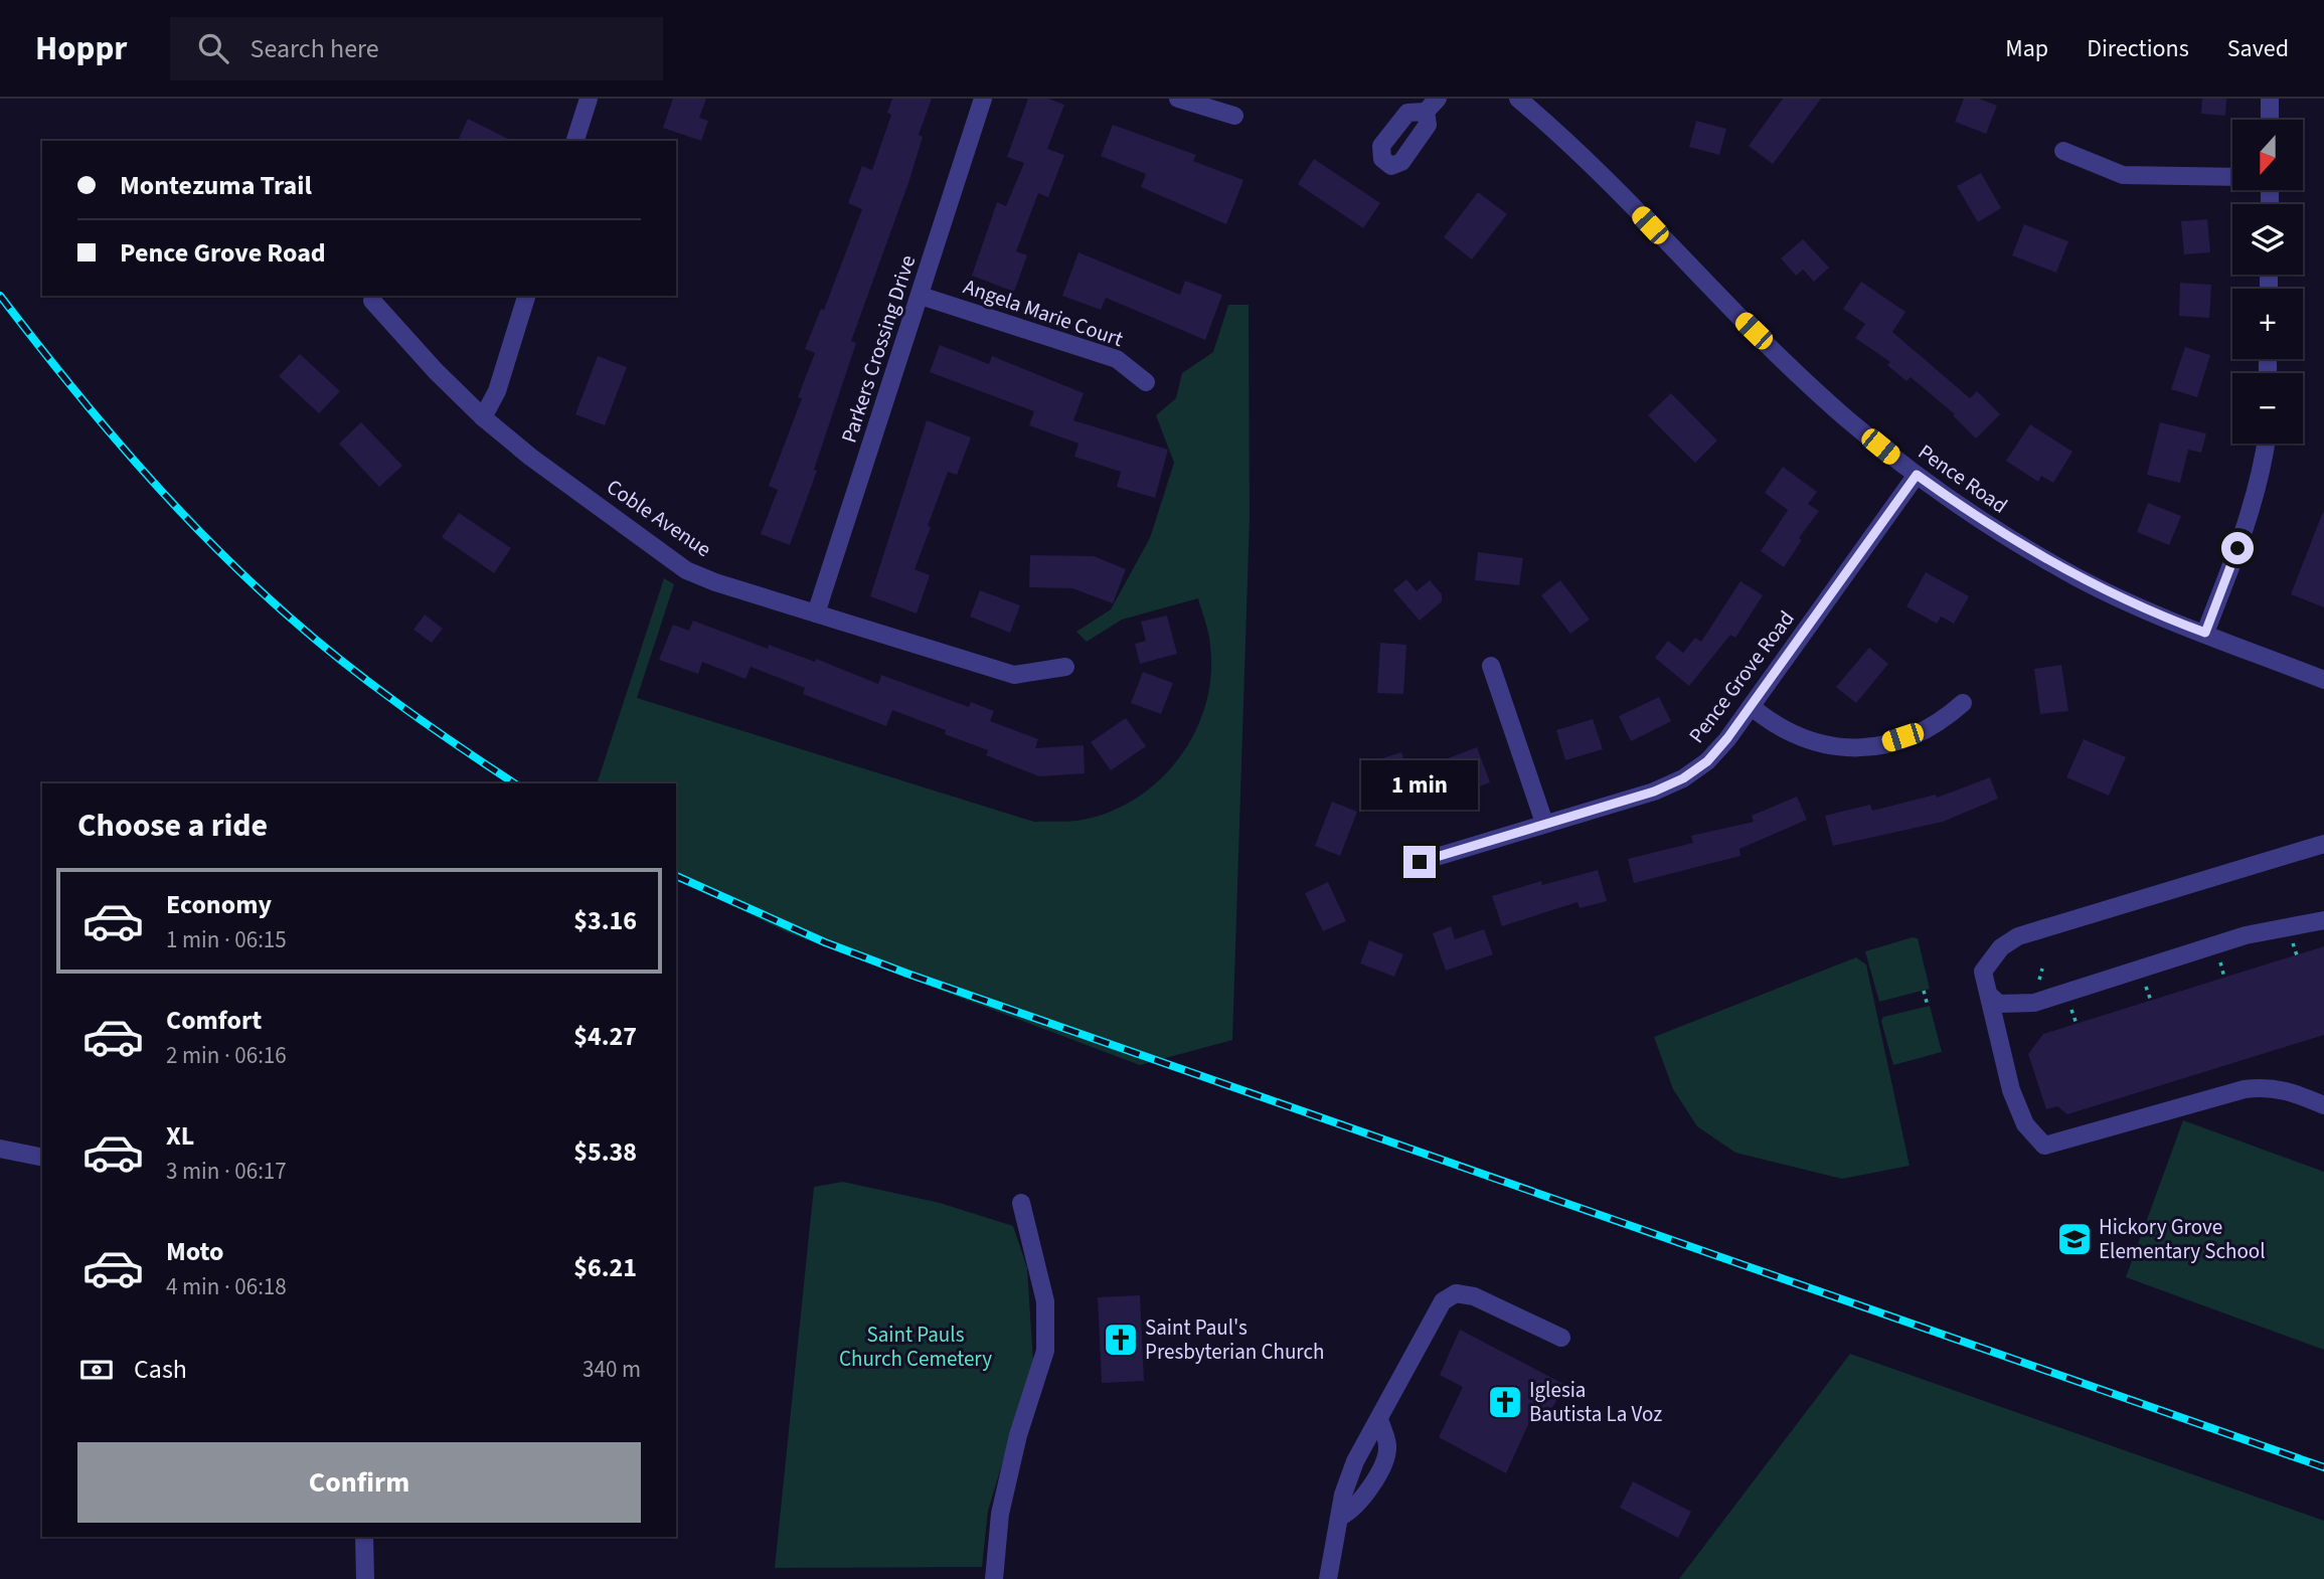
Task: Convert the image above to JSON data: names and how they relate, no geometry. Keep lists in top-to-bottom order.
{
  "streets": {
    "street": [
      "Angela Marie Court",
      "Parkers Crossing Drive",
      "Pence Road",
      "Coble Avenue",
      "Pence Grove Road"
    ]
  },
  "crossings": [
    ["Angela Marie Court", "Parkers Crossing Drive"],
    ["Parkers Crossing Drive", "Coble Avenue"],
    ["Pence Road", "Pence Grove Road"]
  ],
  "parks": ["Saint Pauls Church Cemetery"],
  "places": {
    "school or university": ["Hickory Grove Elementary School"],
    "church": ["Saint Paul's Presbyterian Church", "Iglesia Bautista La Voz"]
  },
  "north": "bottom",
  "page": {
    "header": "Hoppr",
    "search": "Search here",
    "nav": ["Map", "Directions", "Saved"],
    "map_buttons": ["+", "−"],
    "banner": ["Montezuma Trail", "Pence Grove Road"],
    "bubble": "1 min",
    "heading": "Choose a ride",
    "list": [
      {
        "name": "Economy",
        "note": "1 min · 06:15",
        "value": "$3.16"
      },
      {
        "name": "Comfort",
        "note": "2 min · 06:16",
        "value": "$4.27"
      },
      {
        "name": "XL",
        "note": "3 min · 06:17",
        "value": "$5.38"
      },
      {
        "name": "Moto",
        "note": "4 min · 06:18",
        "value": "$6.21"
      }
    ],
    "pay": ["Cash", "340 m"],
    "buttons": "Confirm"
  }
}
